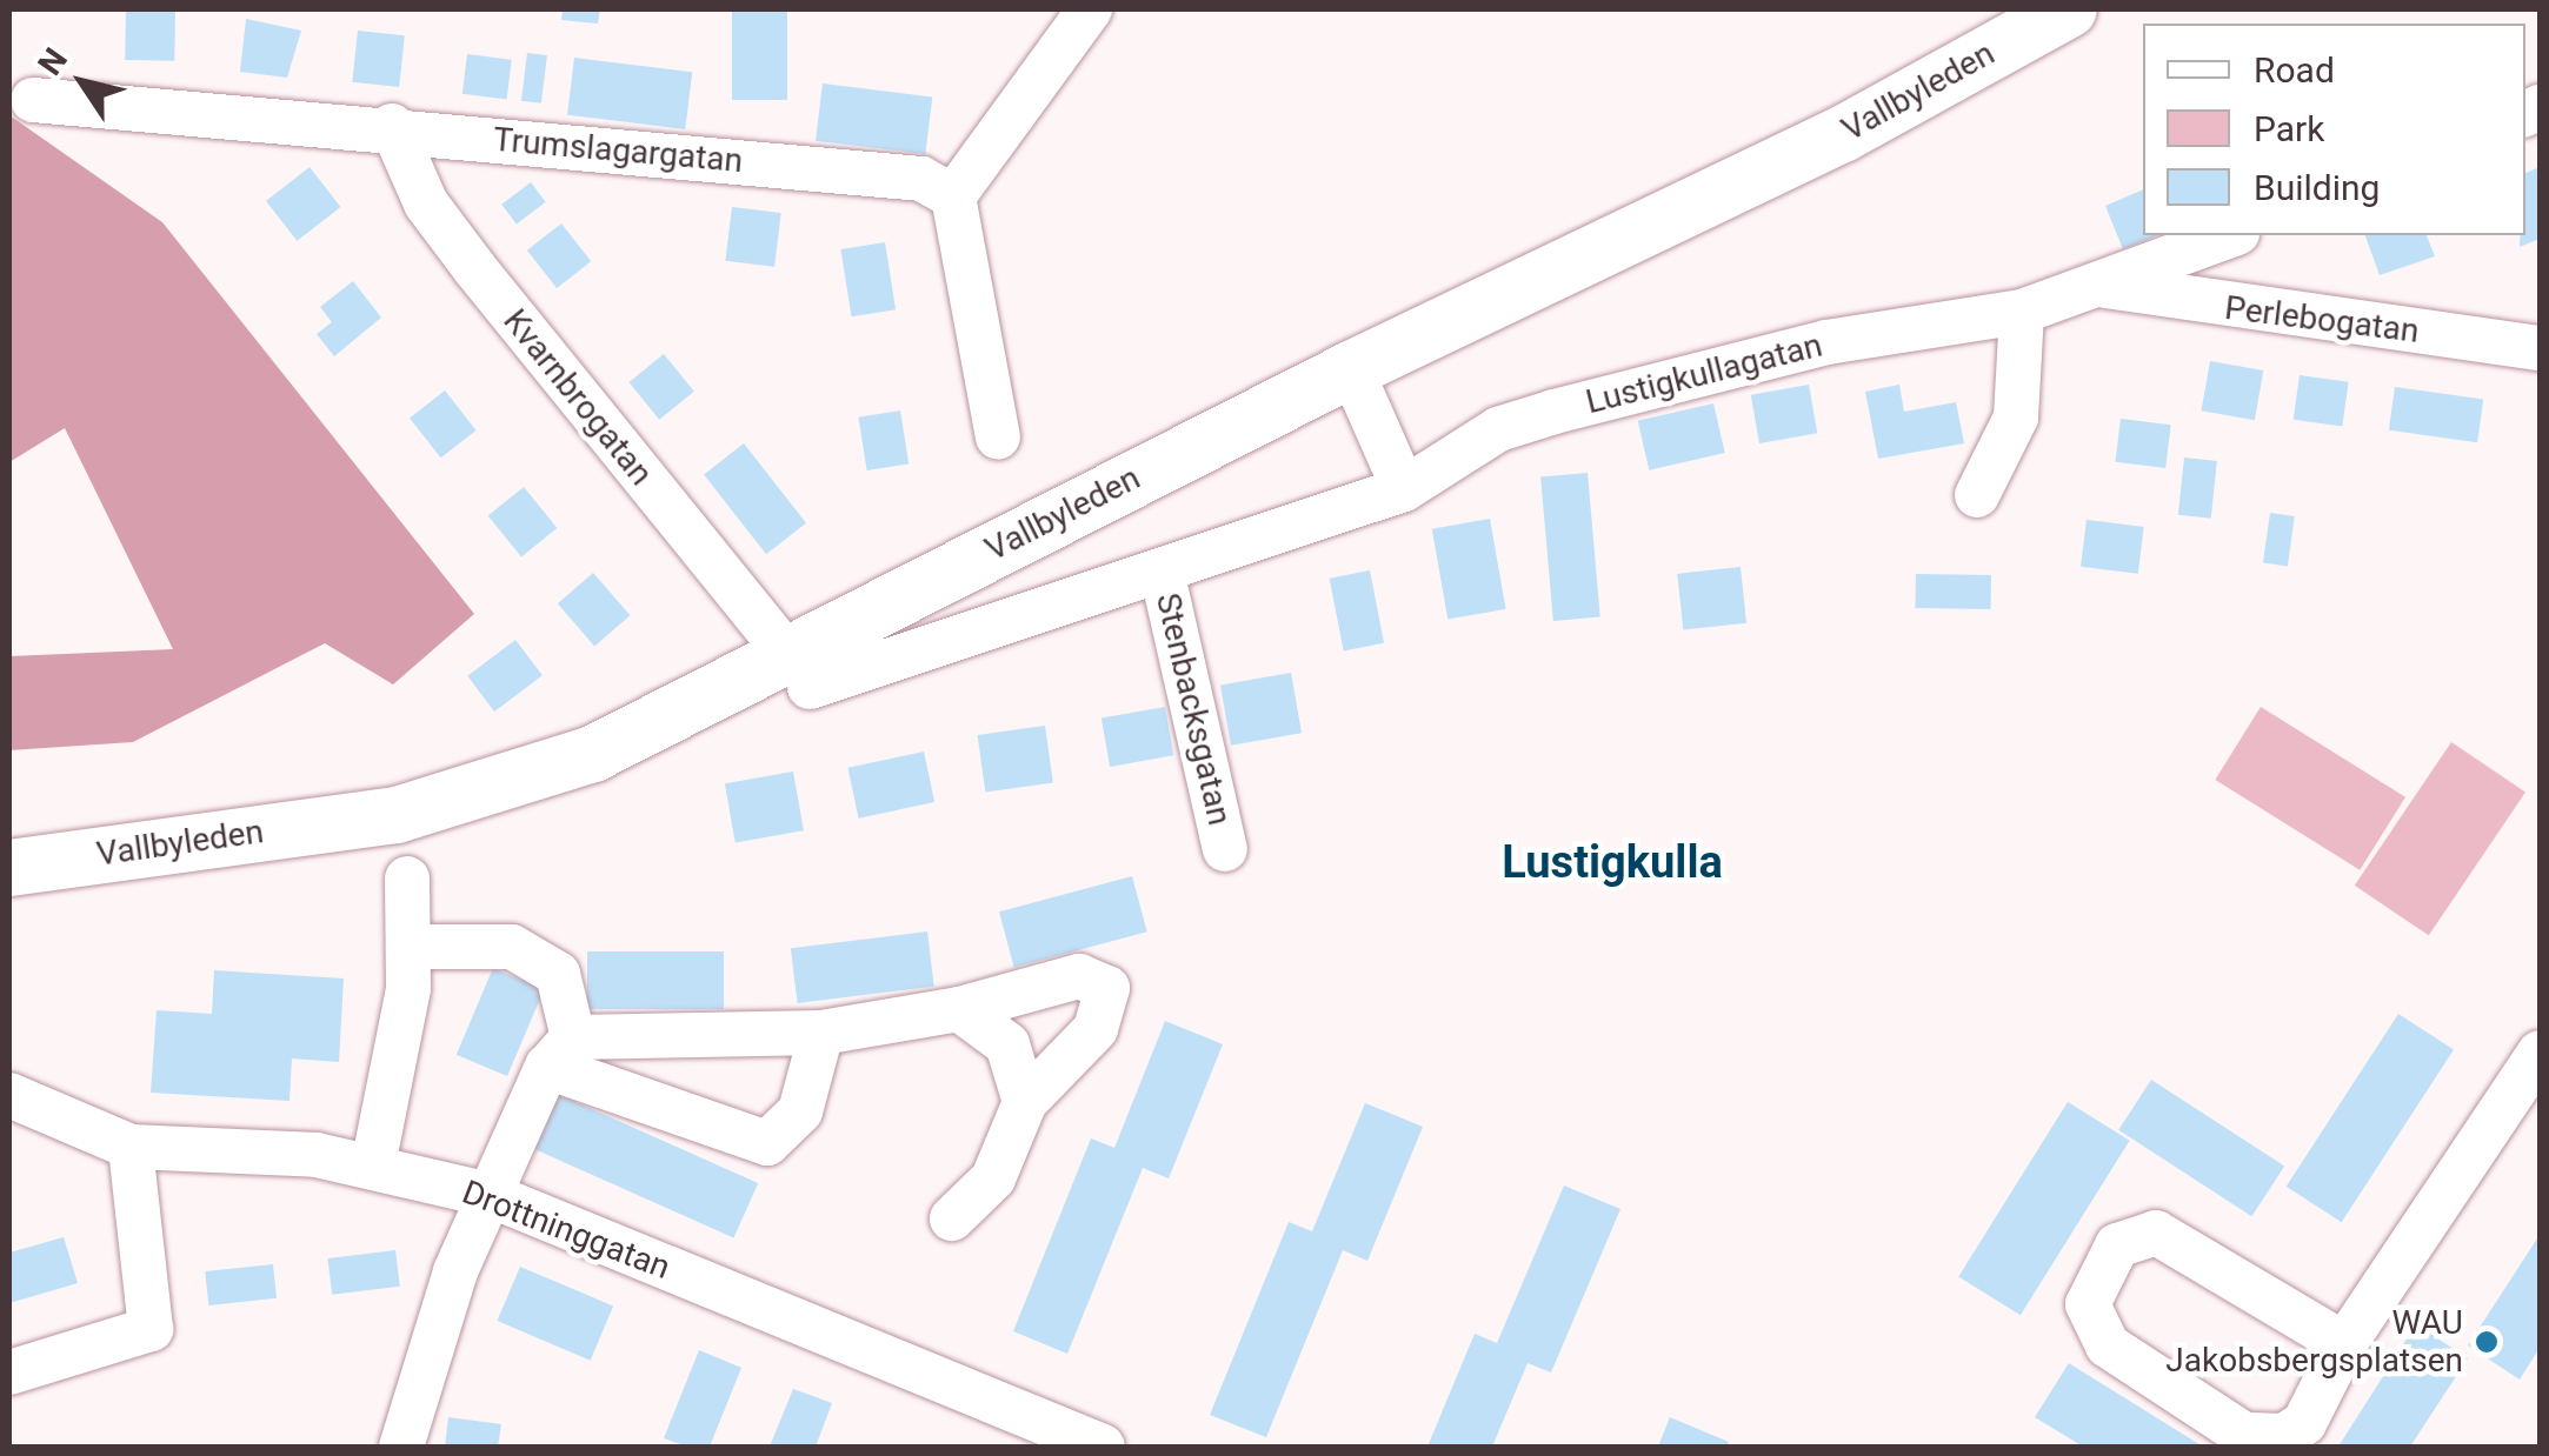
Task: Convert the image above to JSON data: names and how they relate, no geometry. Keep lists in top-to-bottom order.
{
  "streets": {
    "main road": ["Vallbyleden"],
    "street": [
      "Trumslagargatan",
      "Perlebogatan",
      "Lustigkullagatan",
      "Kvarnbrogatan",
      "Stenbacksgatan",
      "Drottninggatan"
    ]
  },
  "crossings": [
    ["Vallbyleden", "Lustigkullagatan"],
    ["Vallbyleden", "Kvarnbrogatan"],
    ["Trumslagargatan", "Kvarnbrogatan"],
    ["Perlebogatan", "Lustigkullagatan"],
    ["Lustigkullagatan", "Kvarnbrogatan"],
    ["Lustigkullagatan", "Stenbacksgatan"]
  ],
  "districts": ["Lustigkulla"],
  "places": ["WAU Jakobsbergsplatsen"],
  "legend": ["Road", "Park", "Building"],
  "north": "top left"
}
